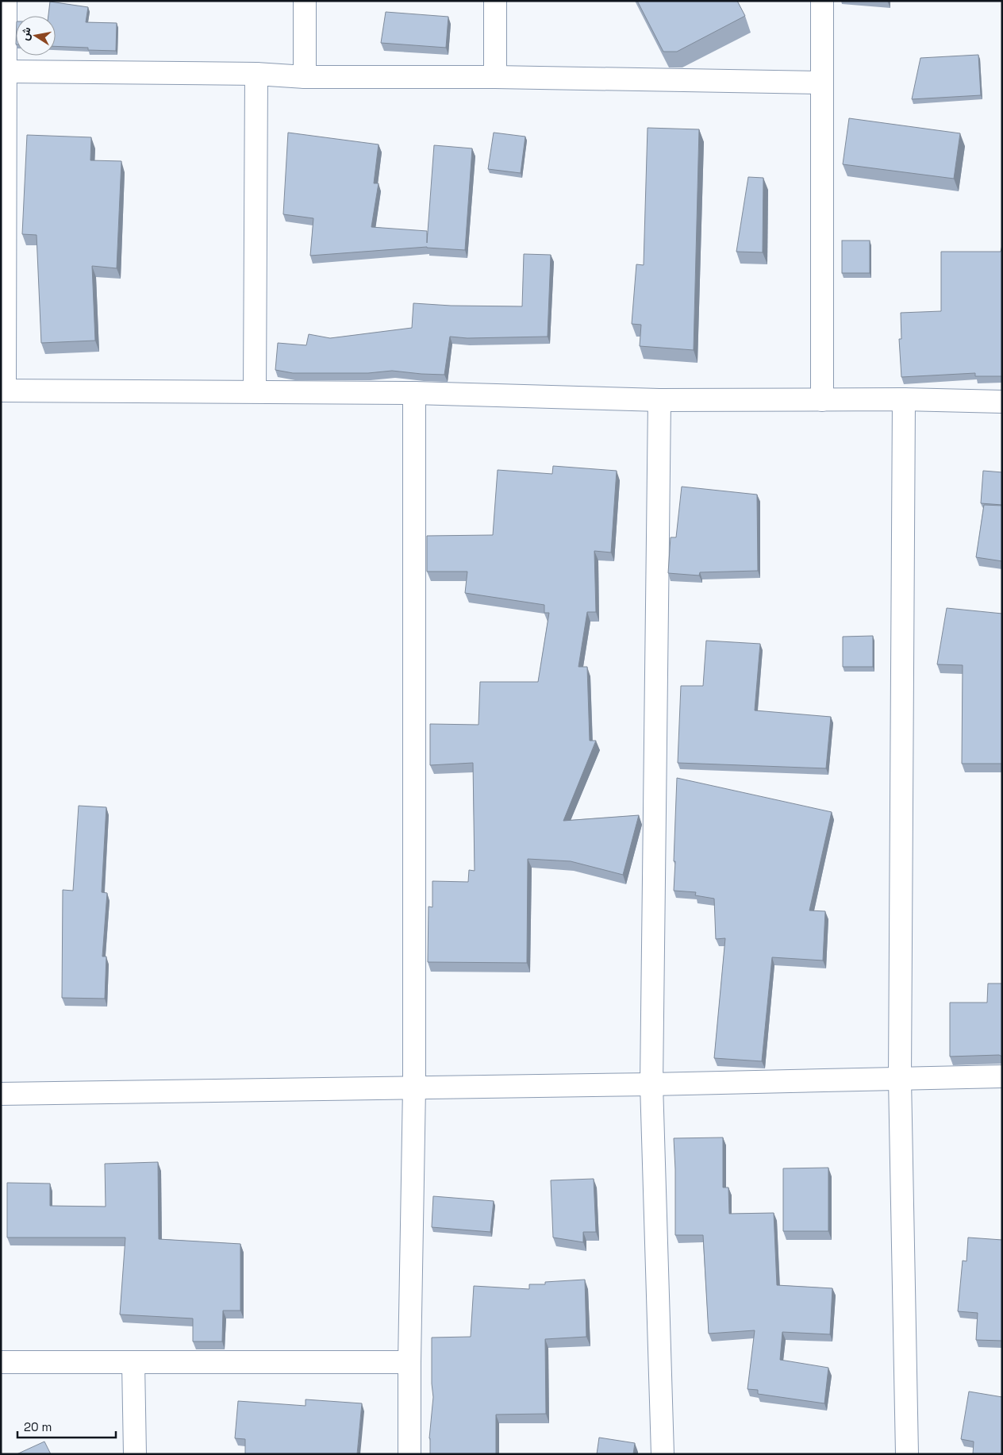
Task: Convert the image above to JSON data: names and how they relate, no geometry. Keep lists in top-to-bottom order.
{
  "scale_bar": "20 m",
  "north": "left"
}
